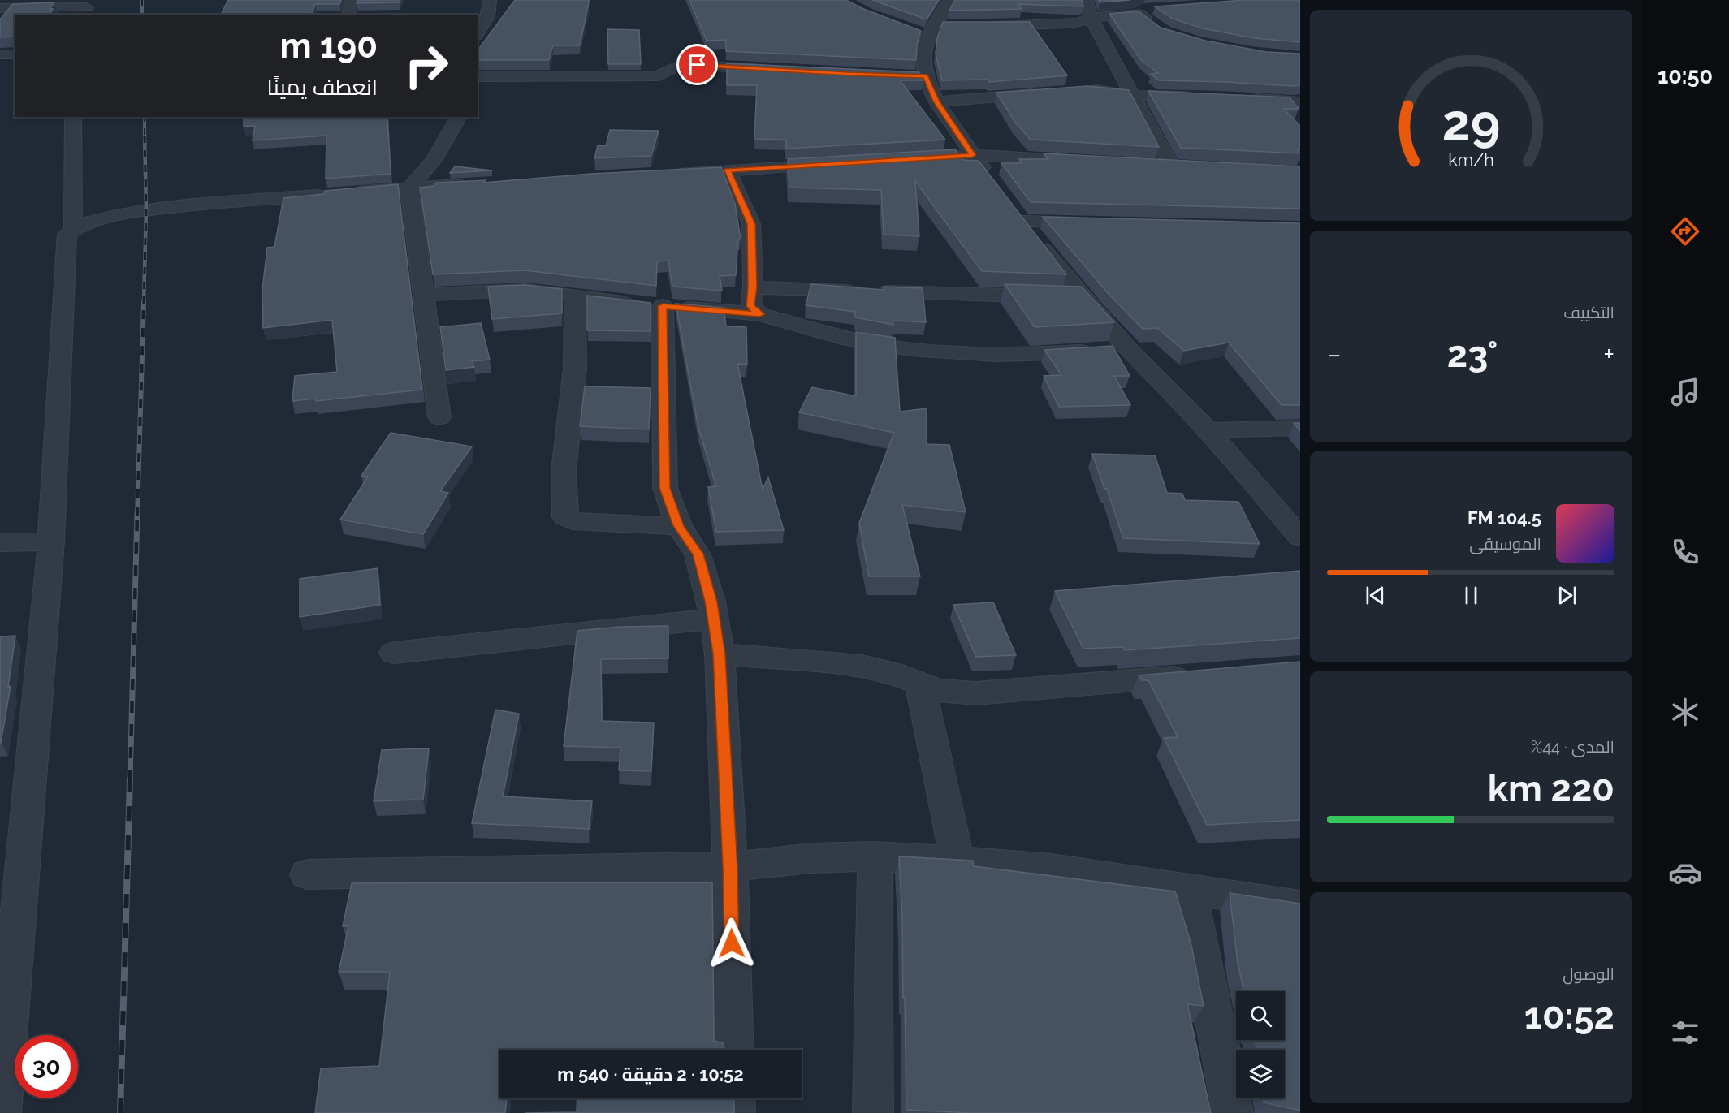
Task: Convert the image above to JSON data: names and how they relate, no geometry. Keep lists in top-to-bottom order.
{
  "page": {
    "tabs": "10:50",
    "turn": ["190 m", "انعطف يمينًا"],
    "tile": [
      "التكييف",
      ["المدى · 44%", "220 km"],
      ["الوصول", "10:52"]
    ],
    "heat": ["−", "23°", "+"],
    "song": ["104.5 FM", "الموسيقى"],
    "limit": "30",
    "trip": "10:52 · 2 دقيقة · 540 m",
    "gauge": ["29", "km/h"]
  }
}
